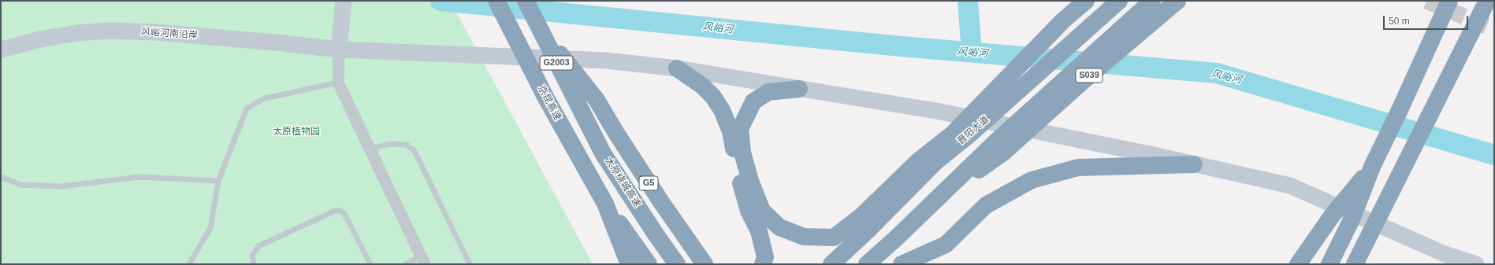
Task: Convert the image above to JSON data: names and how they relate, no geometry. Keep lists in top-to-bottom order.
{
  "streets": {
    "highway": [
      "G2003",
      "S039",
      "京昆高速",
      "晋阳大道",
      "太原绕城高速",
      "G5"
    ],
    "street": ["风峪河南沿岸"]
  },
  "crossings": [
    ["太原绕城高速", "G5"]
  ],
  "water": ["风峪河"],
  "parks": ["太原植物园"],
  "scale_bar": "50 m"
}
